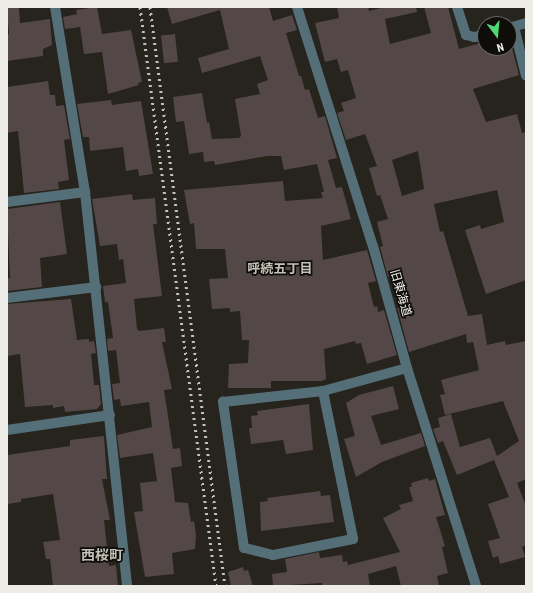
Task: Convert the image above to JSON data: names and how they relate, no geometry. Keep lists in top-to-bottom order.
{
  "streets": {
    "street": ["旧東海道"]
  },
  "districts": ["呼続五丁目", "西桜町"],
  "north": "bottom"
}
